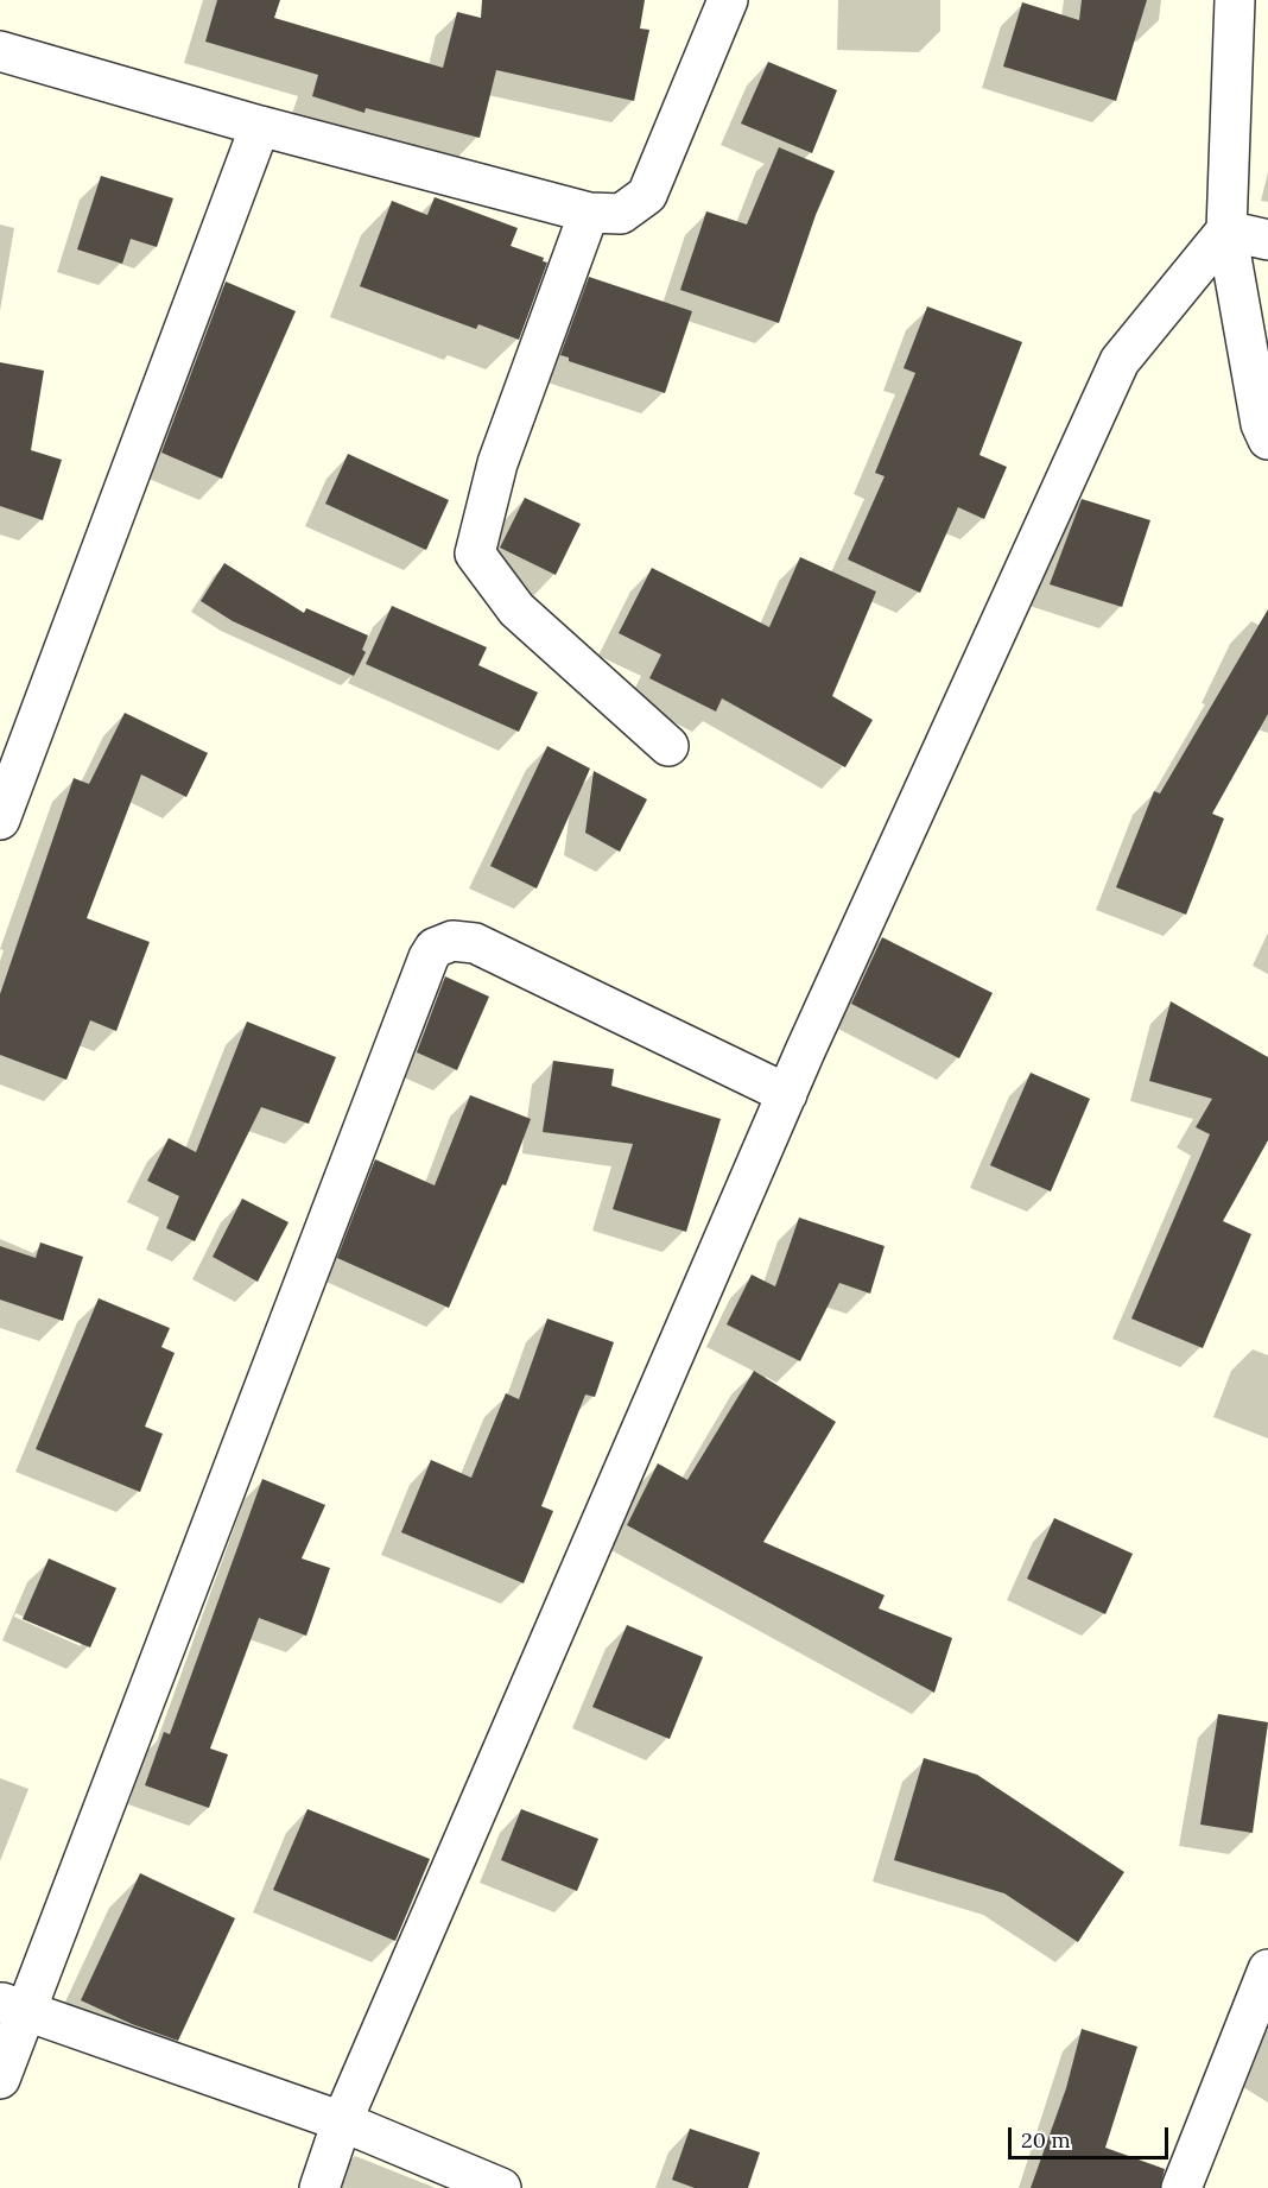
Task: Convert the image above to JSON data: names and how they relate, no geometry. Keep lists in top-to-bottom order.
{
  "scale_bar": "20 m"
}
